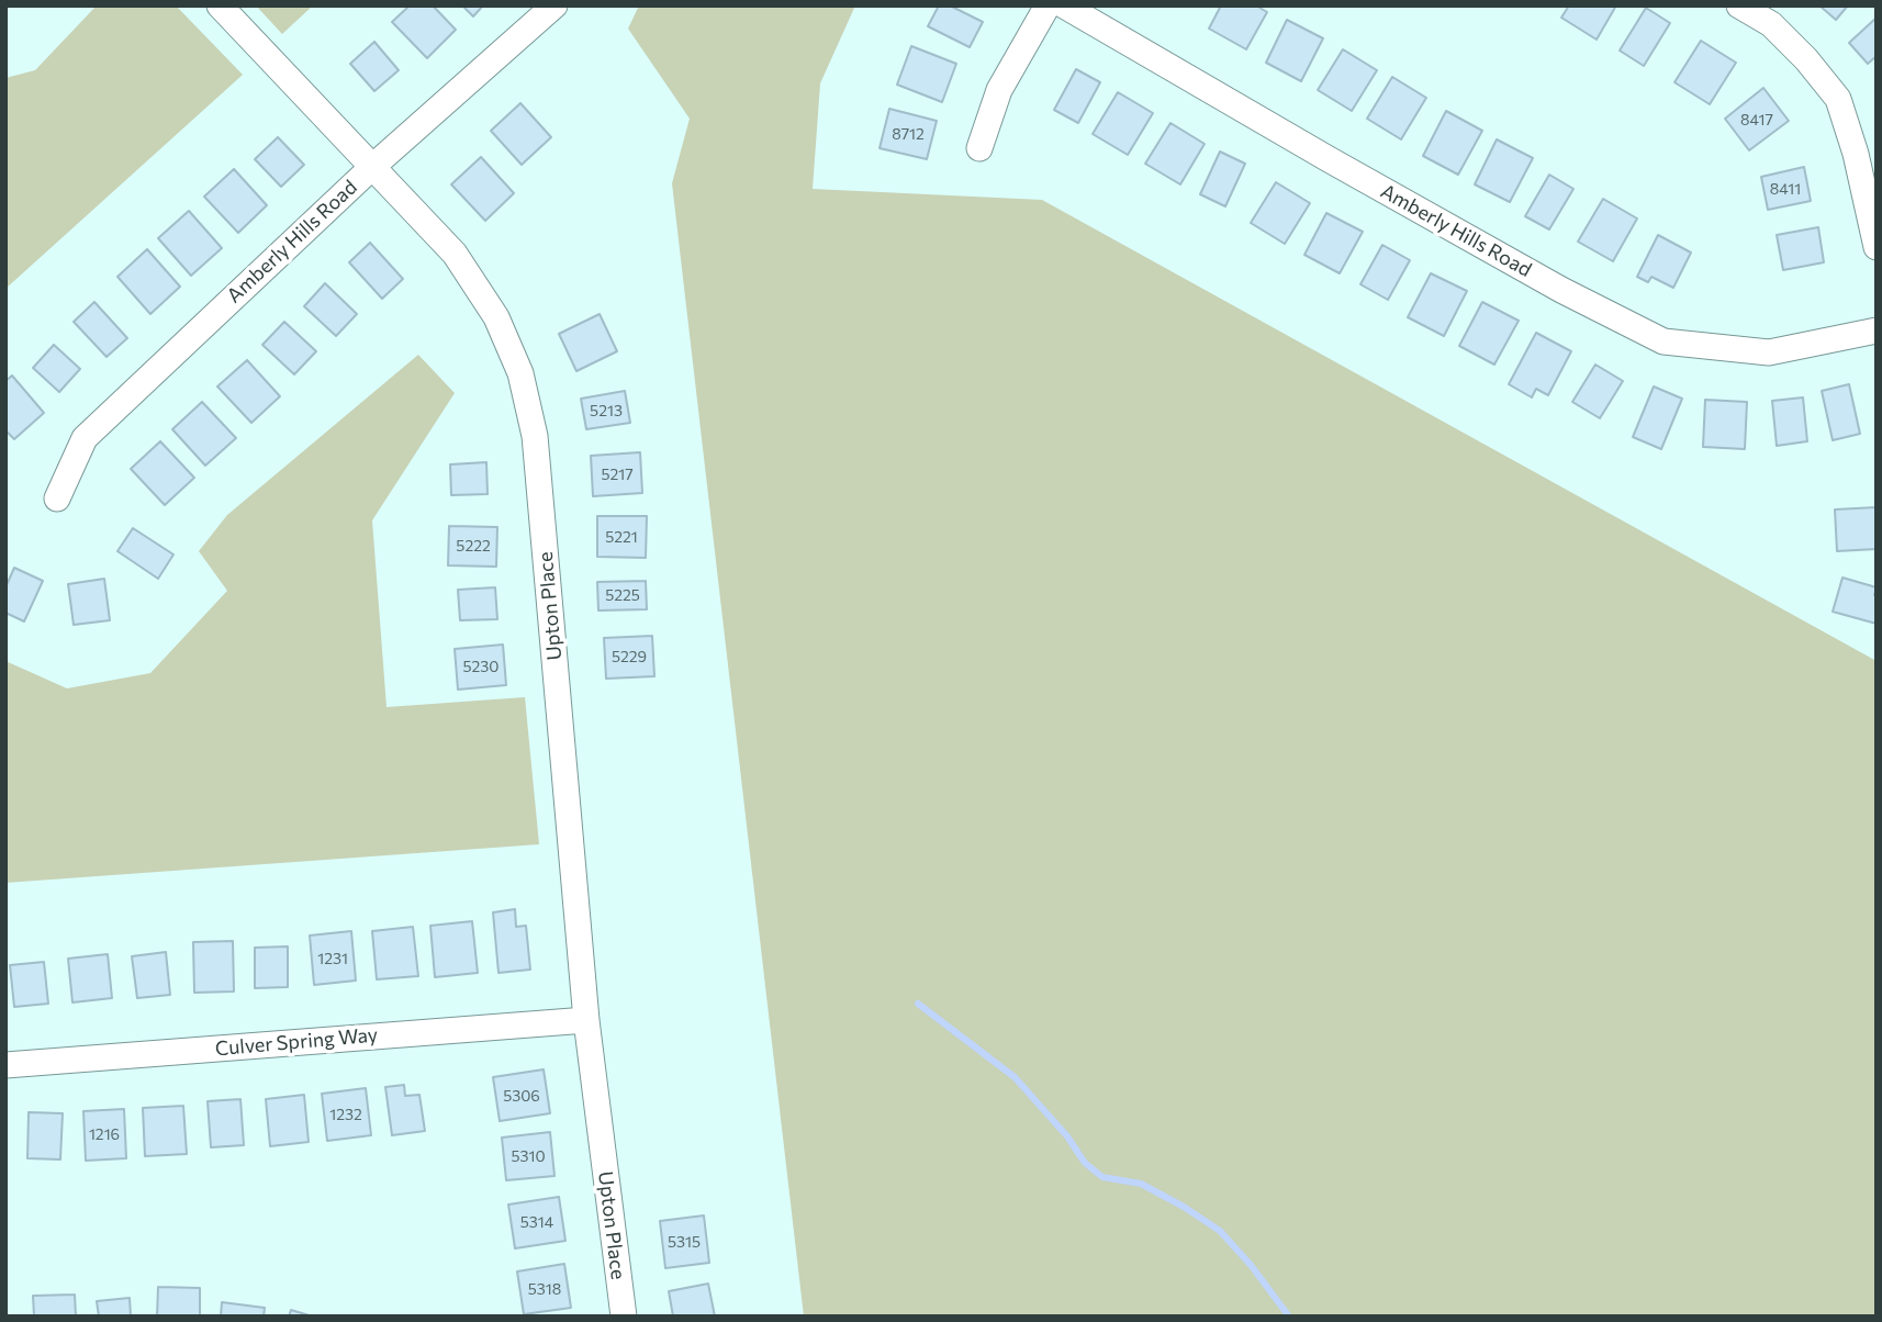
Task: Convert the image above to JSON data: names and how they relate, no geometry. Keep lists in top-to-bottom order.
{
  "streets": {
    "street": ["Amberly Hills Road", "Upton Place", "Culver Spring Way"]
  },
  "crossings": [
    ["Amberly Hills Road", "Upton Place"],
    ["Upton Place", "Culver Spring Way"]
  ],
  "house_numbers": [
    "8417",
    "8712",
    "8411",
    "5213",
    "5217",
    "5221",
    "5222",
    "5225",
    "5229",
    "5230",
    "1231",
    "5306",
    "1232",
    "1216",
    "5310",
    "5314",
    "5315",
    "5318"
  ]
}
